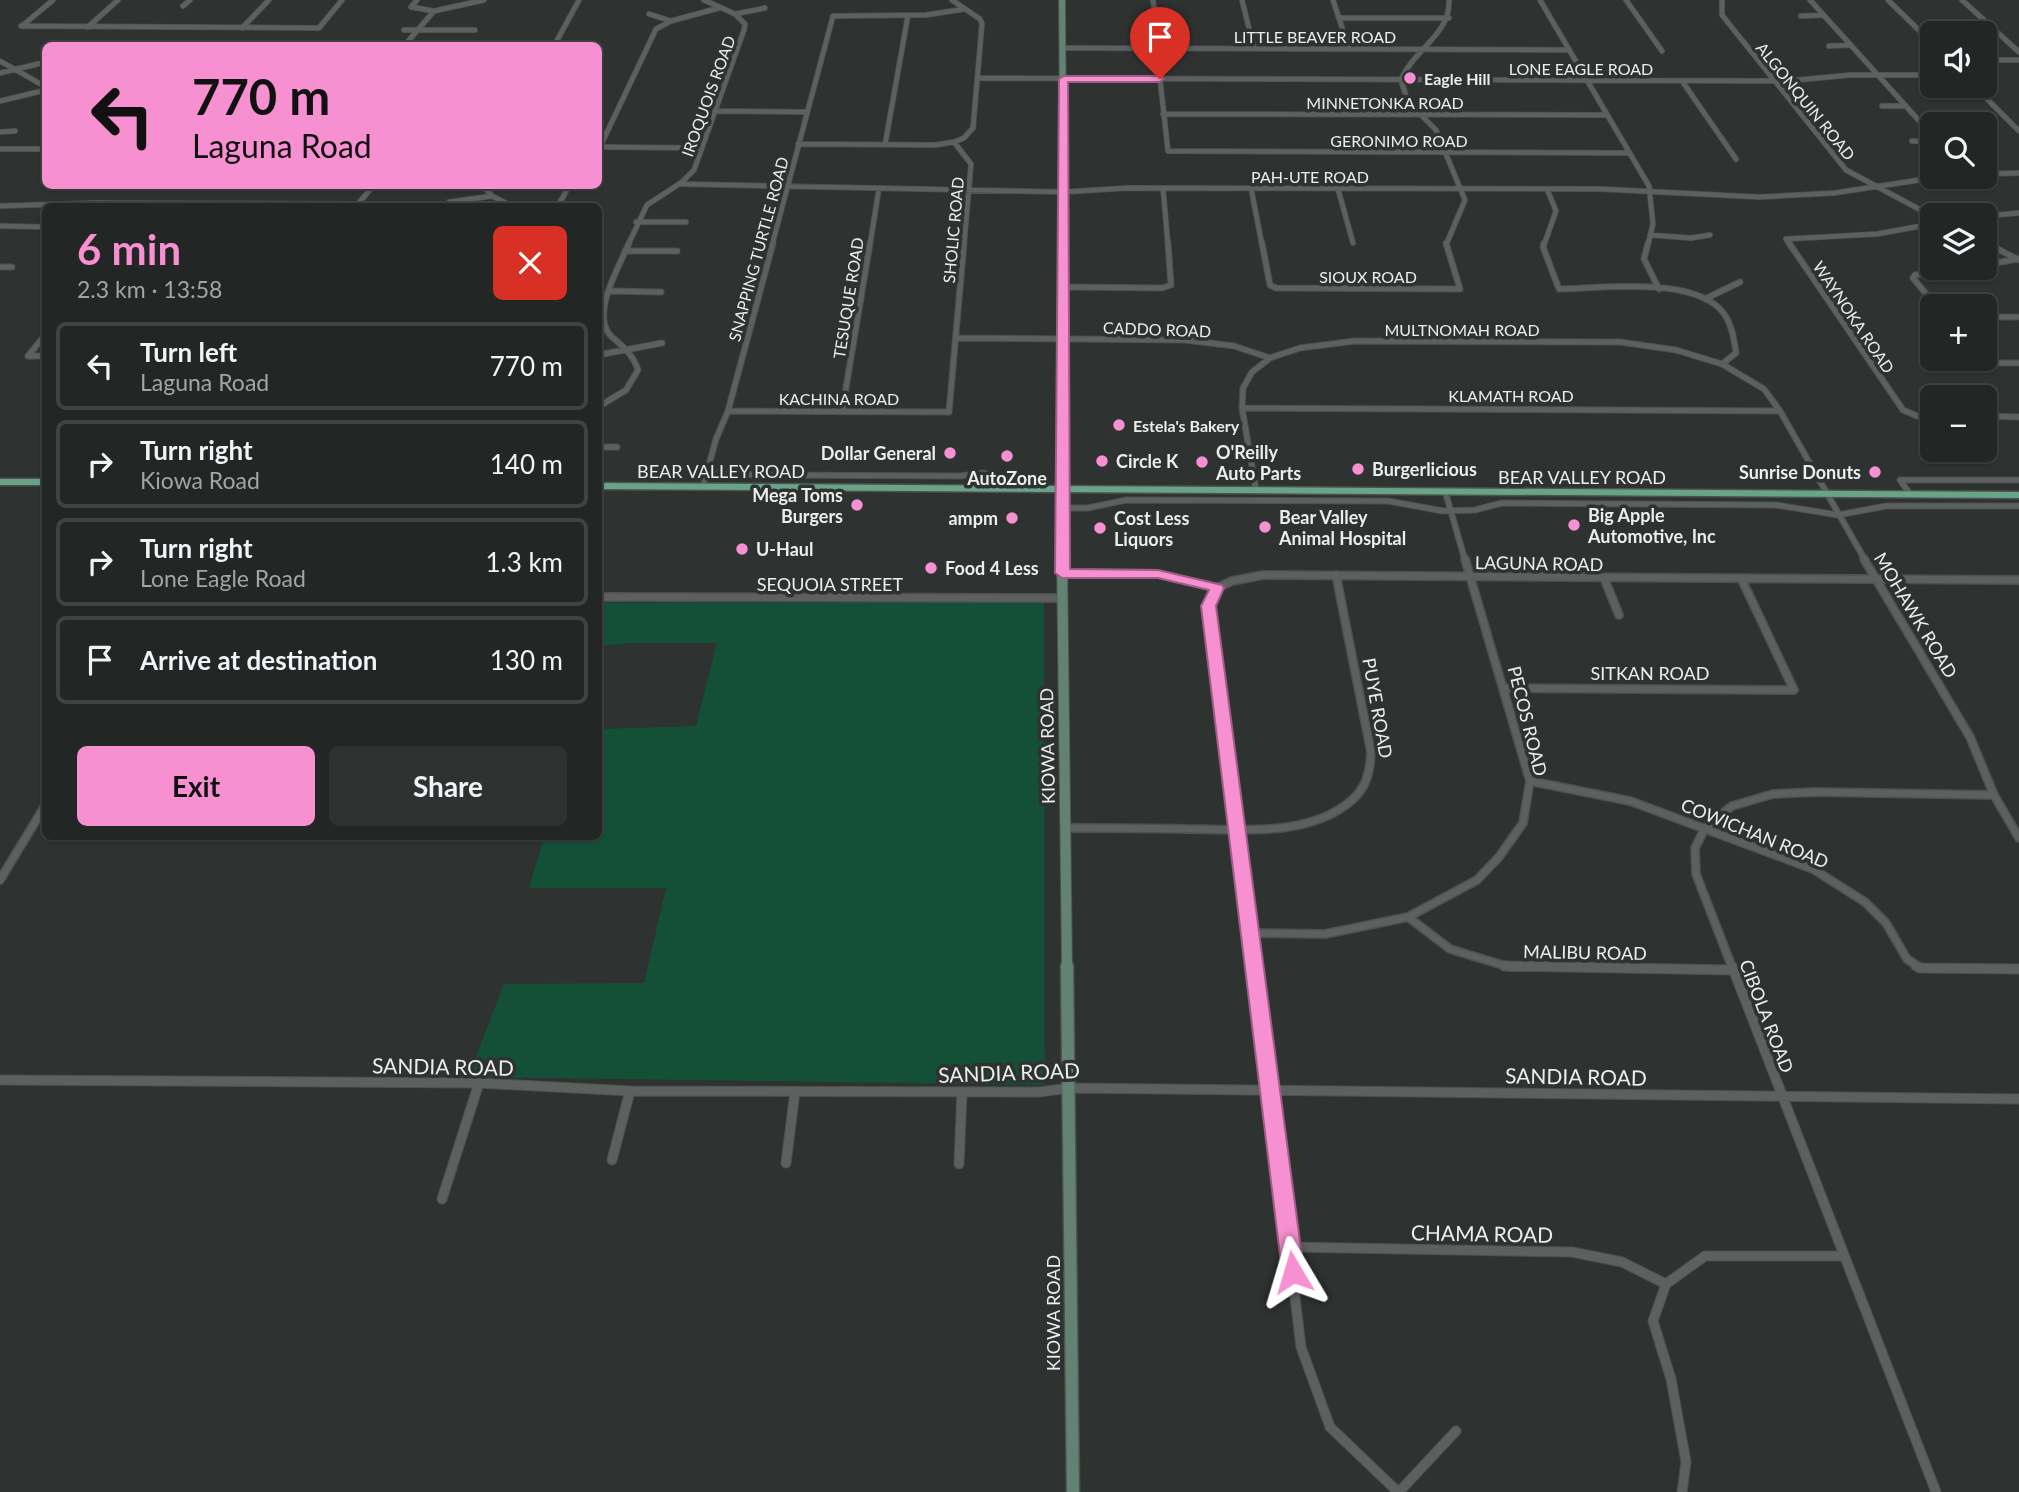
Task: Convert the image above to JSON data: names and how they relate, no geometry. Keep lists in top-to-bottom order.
{
  "streets": {
    "main road": ["BEAR VALLEY ROAD"],
    "street": [
      "LITTLE BEAVER ROAD",
      "LONE EAGLE ROAD",
      "IROQUOIS ROAD",
      "ALGONQUIN ROAD",
      "MINNETONKA ROAD",
      "GERONIMO ROAD",
      "PAH-UTE ROAD",
      "SHOLIC ROAD",
      "SNAPPING TURTLE ROAD",
      "SIOUX ROAD",
      "TESUQUE ROAD",
      "WAYNOKA ROAD",
      "CADDO ROAD",
      "MULTNOMAH ROAD",
      "KLAMATH ROAD",
      "KACHINA ROAD",
      "LAGUNA ROAD",
      "SEQUOIA STREET",
      "MOHAWK ROAD",
      "SITKAN ROAD",
      "PUYE ROAD",
      "PECOS ROAD",
      "KIOWA ROAD",
      "COWICHAN ROAD",
      "MALIBU ROAD",
      "CIBOLA ROAD",
      "SANDIA ROAD",
      "CHAMA ROAD"
    ]
  },
  "crossings": [
    ["LITTLE BEAVER ROAD", "KIOWA ROAD"],
    ["LONE EAGLE ROAD", "ALGONQUIN ROAD"],
    ["LONE EAGLE ROAD", "KIOWA ROAD"],
    ["IROQUOIS ROAD", "PAH-UTE ROAD"],
    ["ALGONQUIN ROAD", "PAH-UTE ROAD"],
    ["MINNETONKA ROAD", "GERONIMO ROAD"],
    ["PAH-UTE ROAD", "SHOLIC ROAD"],
    ["PAH-UTE ROAD", "SNAPPING TURTLE ROAD"],
    ["PAH-UTE ROAD", "SIOUX ROAD"],
    ["PAH-UTE ROAD", "TESUQUE ROAD"],
    ["PAH-UTE ROAD", "KIOWA ROAD"],
    ["SHOLIC ROAD", "CADDO ROAD"],
    ["SHOLIC ROAD", "KACHINA ROAD"],
    ["SNAPPING TURTLE ROAD", "KACHINA ROAD"],
    ["SNAPPING TURTLE ROAD", "BEAR VALLEY ROAD"],
    ["TESUQUE ROAD", "KACHINA ROAD"],
    ["CADDO ROAD", "MULTNOMAH ROAD"],
    ["CADDO ROAD", "KIOWA ROAD"],
    ["MULTNOMAH ROAD", "KLAMATH ROAD"],
    ["MULTNOMAH ROAD", "BEAR VALLEY ROAD"],
    ["MULTNOMAH ROAD", "MOHAWK ROAD"],
    ["KLAMATH ROAD", "MOHAWK ROAD"],
    ["BEAR VALLEY ROAD", "MOHAWK ROAD"],
    ["BEAR VALLEY ROAD", "PECOS ROAD"],
    ["BEAR VALLEY ROAD", "KIOWA ROAD"],
    ["LAGUNA ROAD", "MOHAWK ROAD"],
    ["LAGUNA ROAD", "SITKAN ROAD"],
    ["LAGUNA ROAD", "PUYE ROAD"],
    ["LAGUNA ROAD", "PECOS ROAD"],
    ["SEQUOIA STREET", "KIOWA ROAD"],
    ["SITKAN ROAD", "PECOS ROAD"],
    ["PUYE ROAD", "KIOWA ROAD"],
    ["PECOS ROAD", "COWICHAN ROAD"],
    ["PECOS ROAD", "MALIBU ROAD"],
    ["KIOWA ROAD", "SANDIA ROAD"],
    ["COWICHAN ROAD", "CIBOLA ROAD"],
    ["MALIBU ROAD", "CIBOLA ROAD"],
    ["CIBOLA ROAD", "SANDIA ROAD"]
  ],
  "places": [
    "Eagle Hill",
    "Estela's Bakery",
    "Dollar General",
    "AutoZone",
    "Circle K",
    "O'Reilly Auto Parts",
    "Burgerlicious",
    "Sunrise Donuts",
    "Mega Toms Burgers",
    "ampm",
    "Big Apple Automotive, Inc",
    "Bear Valley Animal Hospital",
    "Cost Less Liquors",
    "U-Haul",
    "Food 4 Less"
  ],
  "page": {
    "map_buttons": ["+", "−"],
    "turn": ["770 m", "Laguna Road"],
    "heading": ["6 min", "2.3 km · 13:58"],
    "list": [
      {
        "name": "Turn left",
        "note": "Laguna Road",
        "value": "770 m"
      },
      {
        "name": "Turn right",
        "note": "Kiowa Road",
        "value": "140 m"
      },
      {
        "name": "Turn right",
        "note": "Lone Eagle Road",
        "value": "1.3 km"
      },
      {
        "name": "Arrive at destination",
        "value": "130 m"
      }
    ],
    "buttons": ["Exit", "Share"]
  }
}
